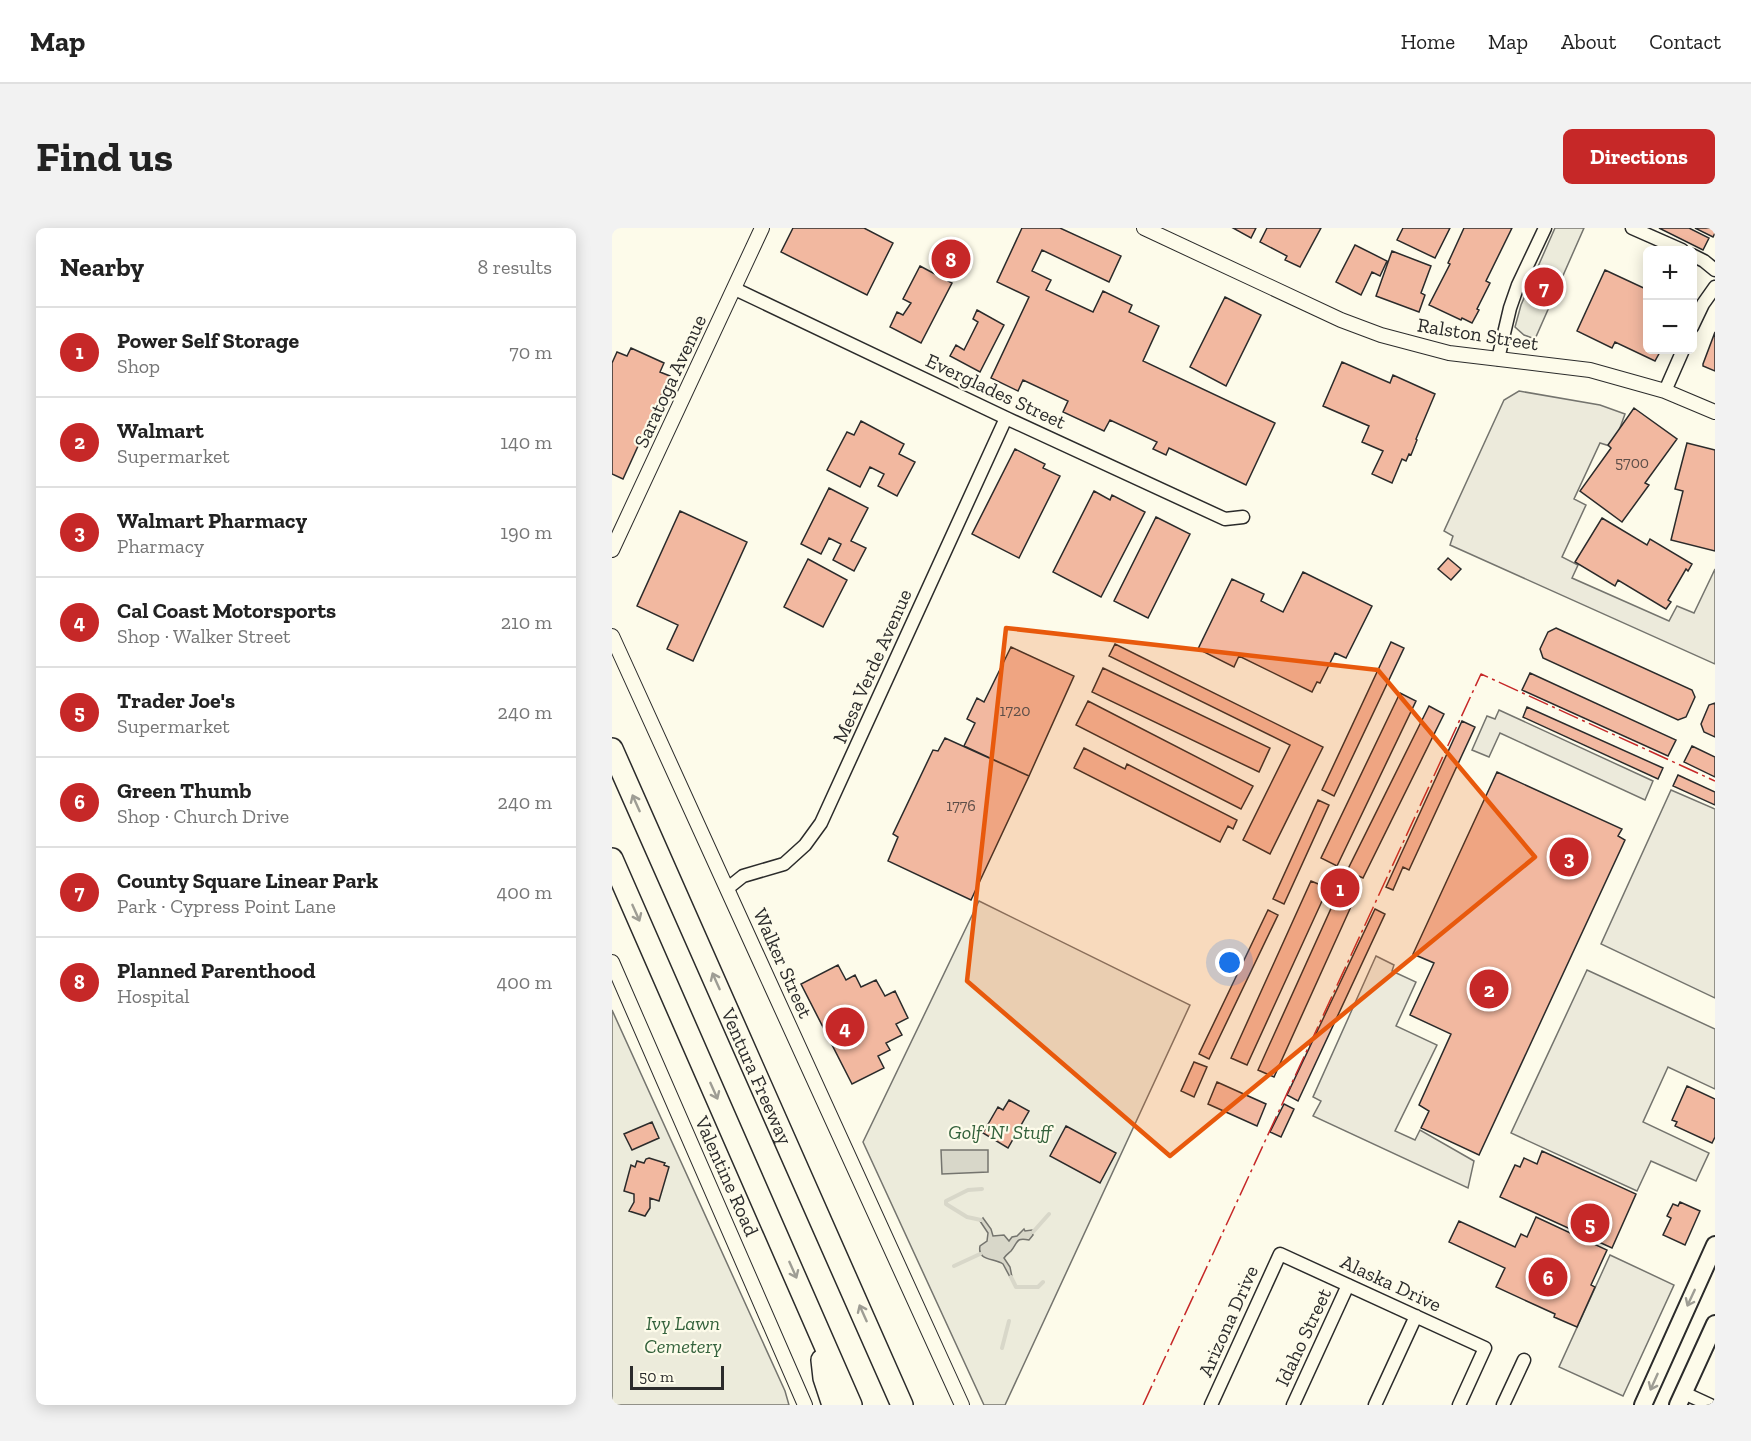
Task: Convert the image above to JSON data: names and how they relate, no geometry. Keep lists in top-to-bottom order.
{
  "streets": {
    "highway": ["Ventura Freeway"],
    "street": [
      "Ralston Street",
      "Saratoga Avenue",
      "Everglades Street",
      "Mesa Verde Avenue",
      "Walker Street",
      "Valentine Road",
      "Alaska Drive",
      "Arizona Drive",
      "Idaho Street"
    ]
  },
  "crossings": [
    ["Saratoga Avenue", "Everglades Street"],
    ["Everglades Street", "Mesa Verde Avenue"],
    ["Mesa Verde Avenue", "Walker Street"],
    ["Alaska Drive", "Arizona Drive"],
    ["Alaska Drive", "Idaho Street"]
  ],
  "parks": ["Golf 'N' Stuff", "Ivy Lawn Cemetery"],
  "house_numbers": ["5700", "1720", "1776"],
  "scale_bar": "50 m",
  "page": {
    "header": "Map",
    "nav": [
      "Home",
      "Map",
      "About",
      "Contact"
    ],
    "buttons": "Directions",
    "title": "Find us",
    "heading": ["Nearby", "8 results"],
    "pins": [
      "8",
      "7",
      "3",
      "1",
      "2",
      "4",
      "5",
      "6"
    ],
    "map_buttons": ["+", "−"],
    "list": [
      {
        "mark": "1",
        "name": "Power Self Storage",
        "note": "Shop",
        "value": "70 m"
      },
      {
        "mark": "2",
        "name": "Walmart",
        "note": "Supermarket",
        "value": "140 m"
      },
      {
        "mark": "3",
        "name": "Walmart Pharmacy",
        "note": "Pharmacy",
        "value": "190 m"
      },
      {
        "mark": "4",
        "name": "Cal Coast Motorsports",
        "note": "Shop · Walker Street",
        "value": "210 m"
      },
      {
        "mark": "5",
        "name": "Trader Joe's",
        "note": "Supermarket",
        "value": "240 m"
      },
      {
        "mark": "6",
        "name": "Green Thumb",
        "note": "Shop · Church Drive",
        "value": "240 m"
      },
      {
        "mark": "7",
        "name": "County Square Linear Park",
        "note": "Park · Cypress Point Lane",
        "value": "400 m"
      },
      {
        "mark": "8",
        "name": "Planned Parenthood",
        "note": "Hospital",
        "value": "400 m"
      }
    ],
    "scale": "50 m"
  }
}
